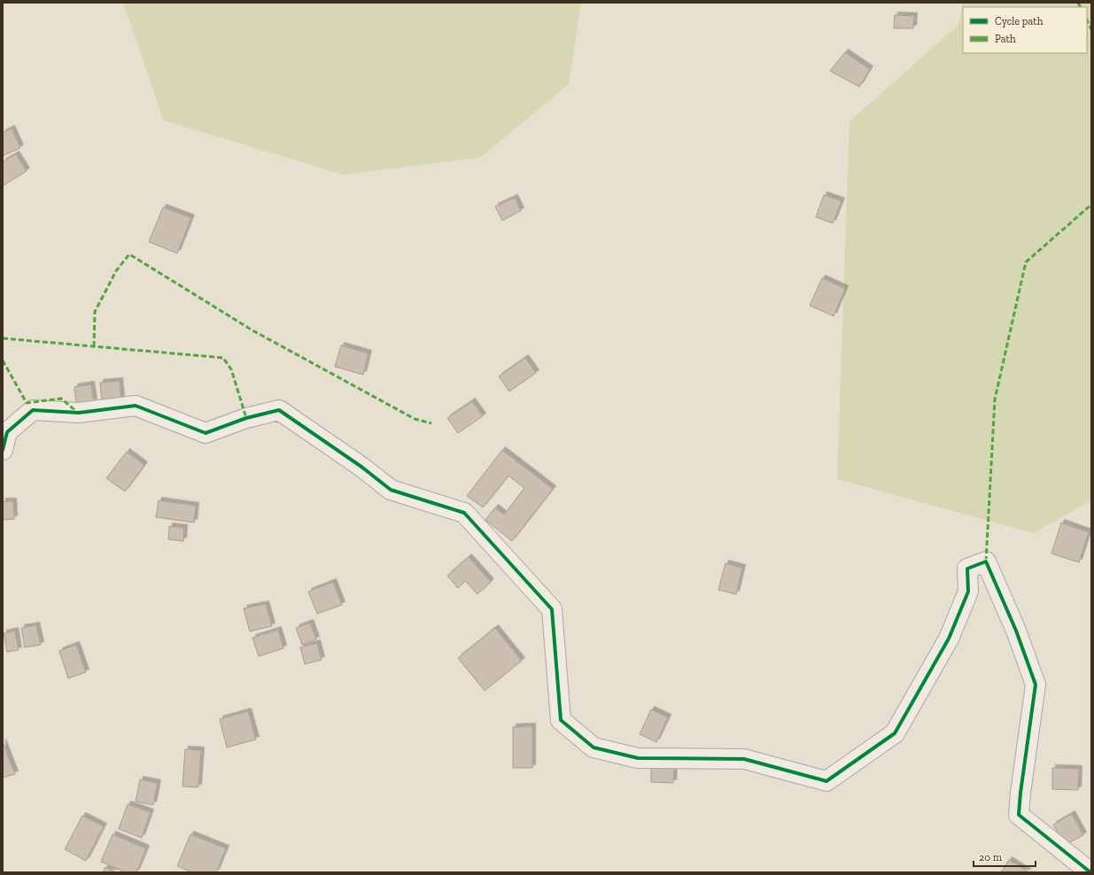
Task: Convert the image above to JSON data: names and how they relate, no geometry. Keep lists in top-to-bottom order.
{
  "legend": ["Cycle path", "Path"],
  "scale_bar": "20 m"
}
